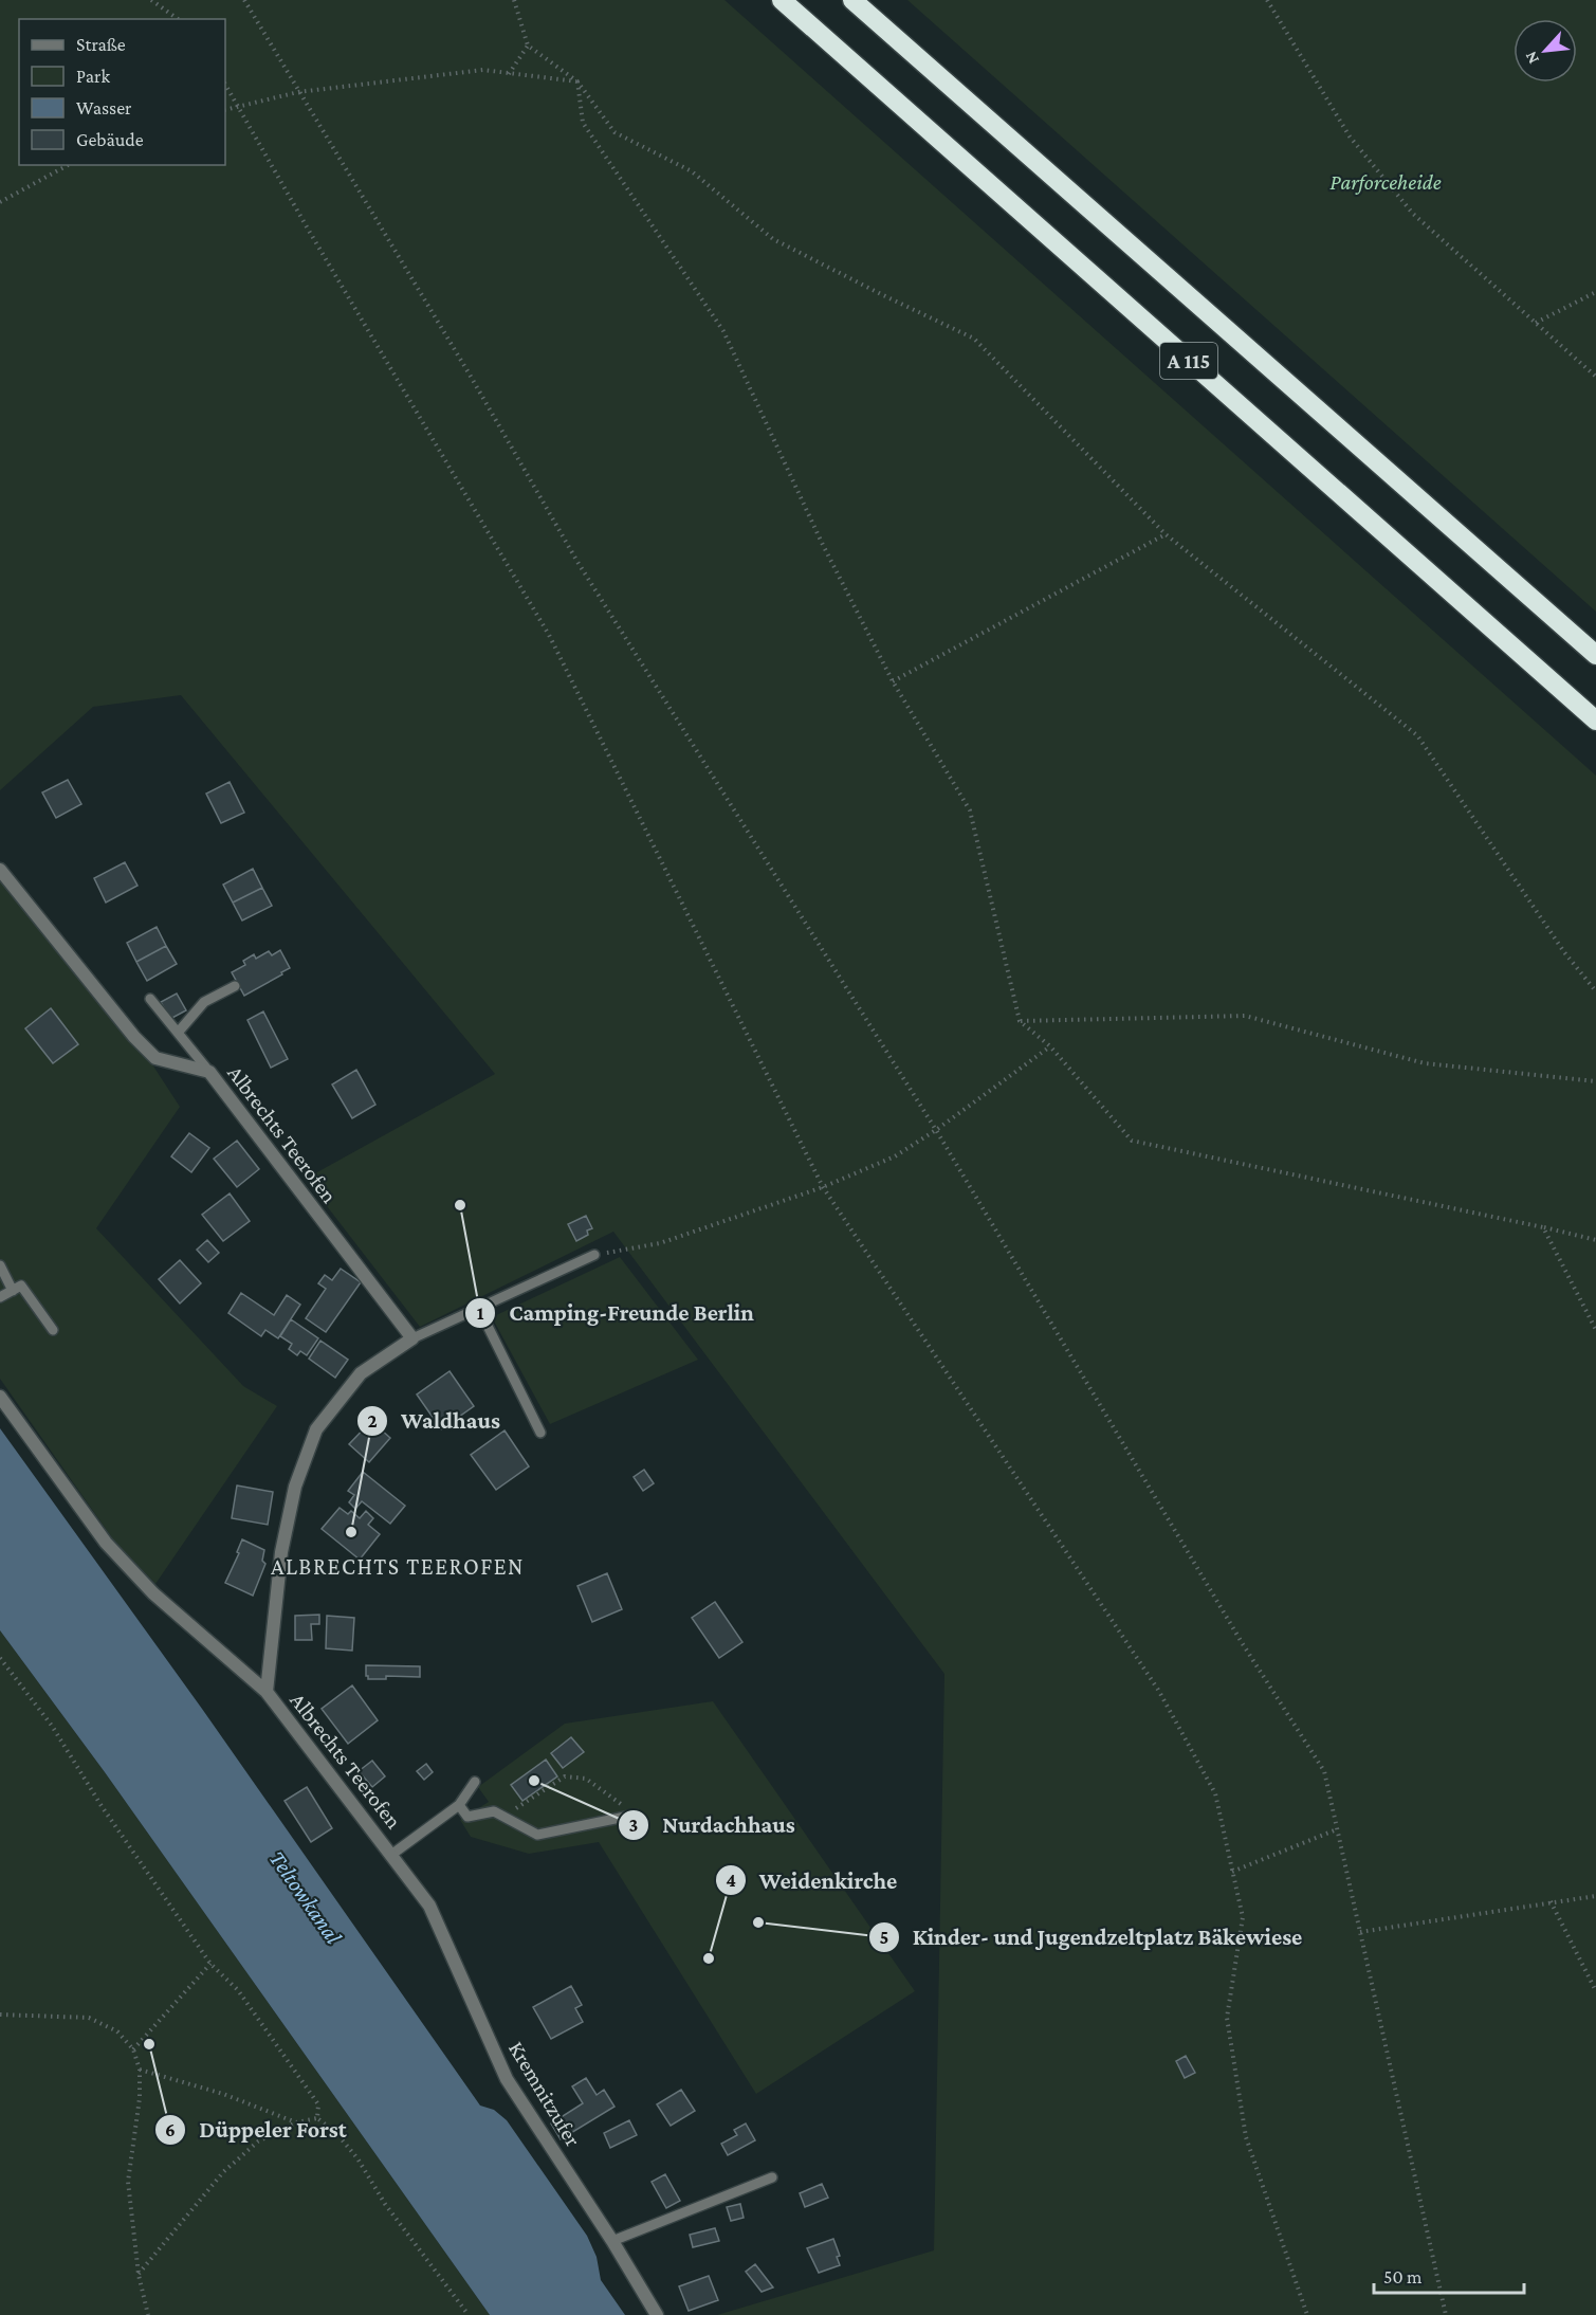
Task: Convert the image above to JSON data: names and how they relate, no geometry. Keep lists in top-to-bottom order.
{
  "streets": {
    "highway": ["A 115"],
    "street": ["Albrechts Teerofen", "Kremnitzufer"]
  },
  "crossings": [
    ["Albrechts Teerofen", "Kremnitzufer"]
  ],
  "districts": ["ALBRECHTS TEEROFEN"],
  "water": ["Teltowkanal"],
  "parks": ["Parforceheide"],
  "places": [
    "Camping-Freunde Berlin",
    "Waldhaus",
    "Nurdachhaus",
    "Kinder- und Jugendzeltplatz Bäkewiese",
    "Weidenkirche",
    "Düppeler Forst"
  ],
  "legend": [
    "Straße",
    "Park",
    "Wasser",
    "Gebäude"
  ],
  "scale_bar": "50 m",
  "north": "bottom left"
}
